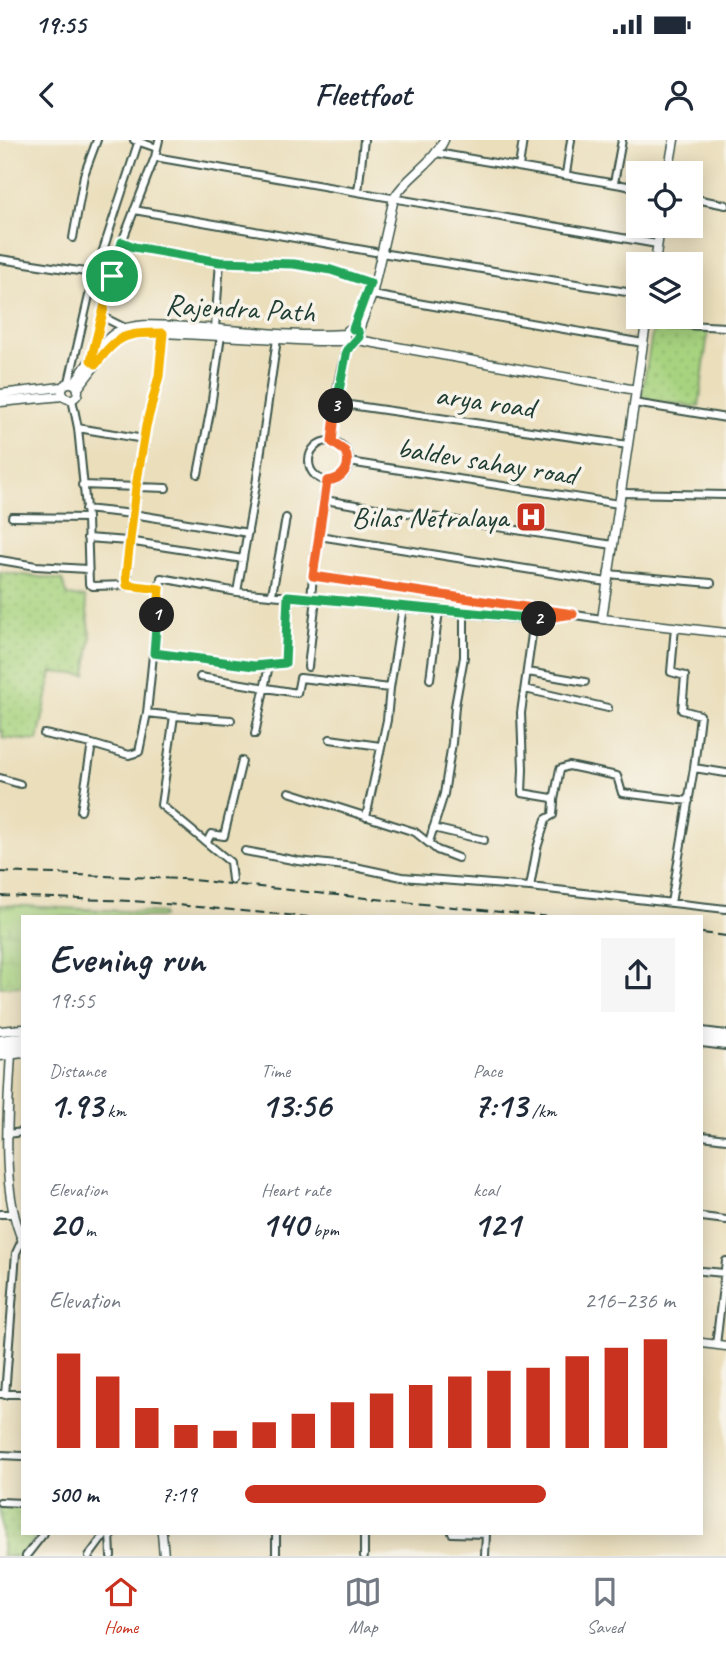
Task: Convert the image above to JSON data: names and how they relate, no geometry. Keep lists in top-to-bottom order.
{
  "streets": {
    "main road": ["Rajendra Path"],
    "street": ["arya road", "baldev sahay road"]
  },
  "places": {
    "hospital": ["Bilas Netralaya"]
  },
  "page": {
    "status": "19:55",
    "header": "Fleetfoot",
    "pins": ["3", "1", "2"],
    "heading": ["Evening run", "19:55"],
    "stats": [
      ["Distance", "1.93 km"],
      ["Time", "13:56"],
      ["Pace", "7:13 /km"],
      ["Elevation", "20 m"],
      ["Heart rate", "140 bpm"],
      ["kcal", "121"]
    ],
    "chart": ["Elevation", "216–236 m"],
    "list": [
      {
        "name": "500 m",
        "note": "7:19"
      }
    ],
    "tabs": ["Home", "Map", "Saved"]
  }
}
